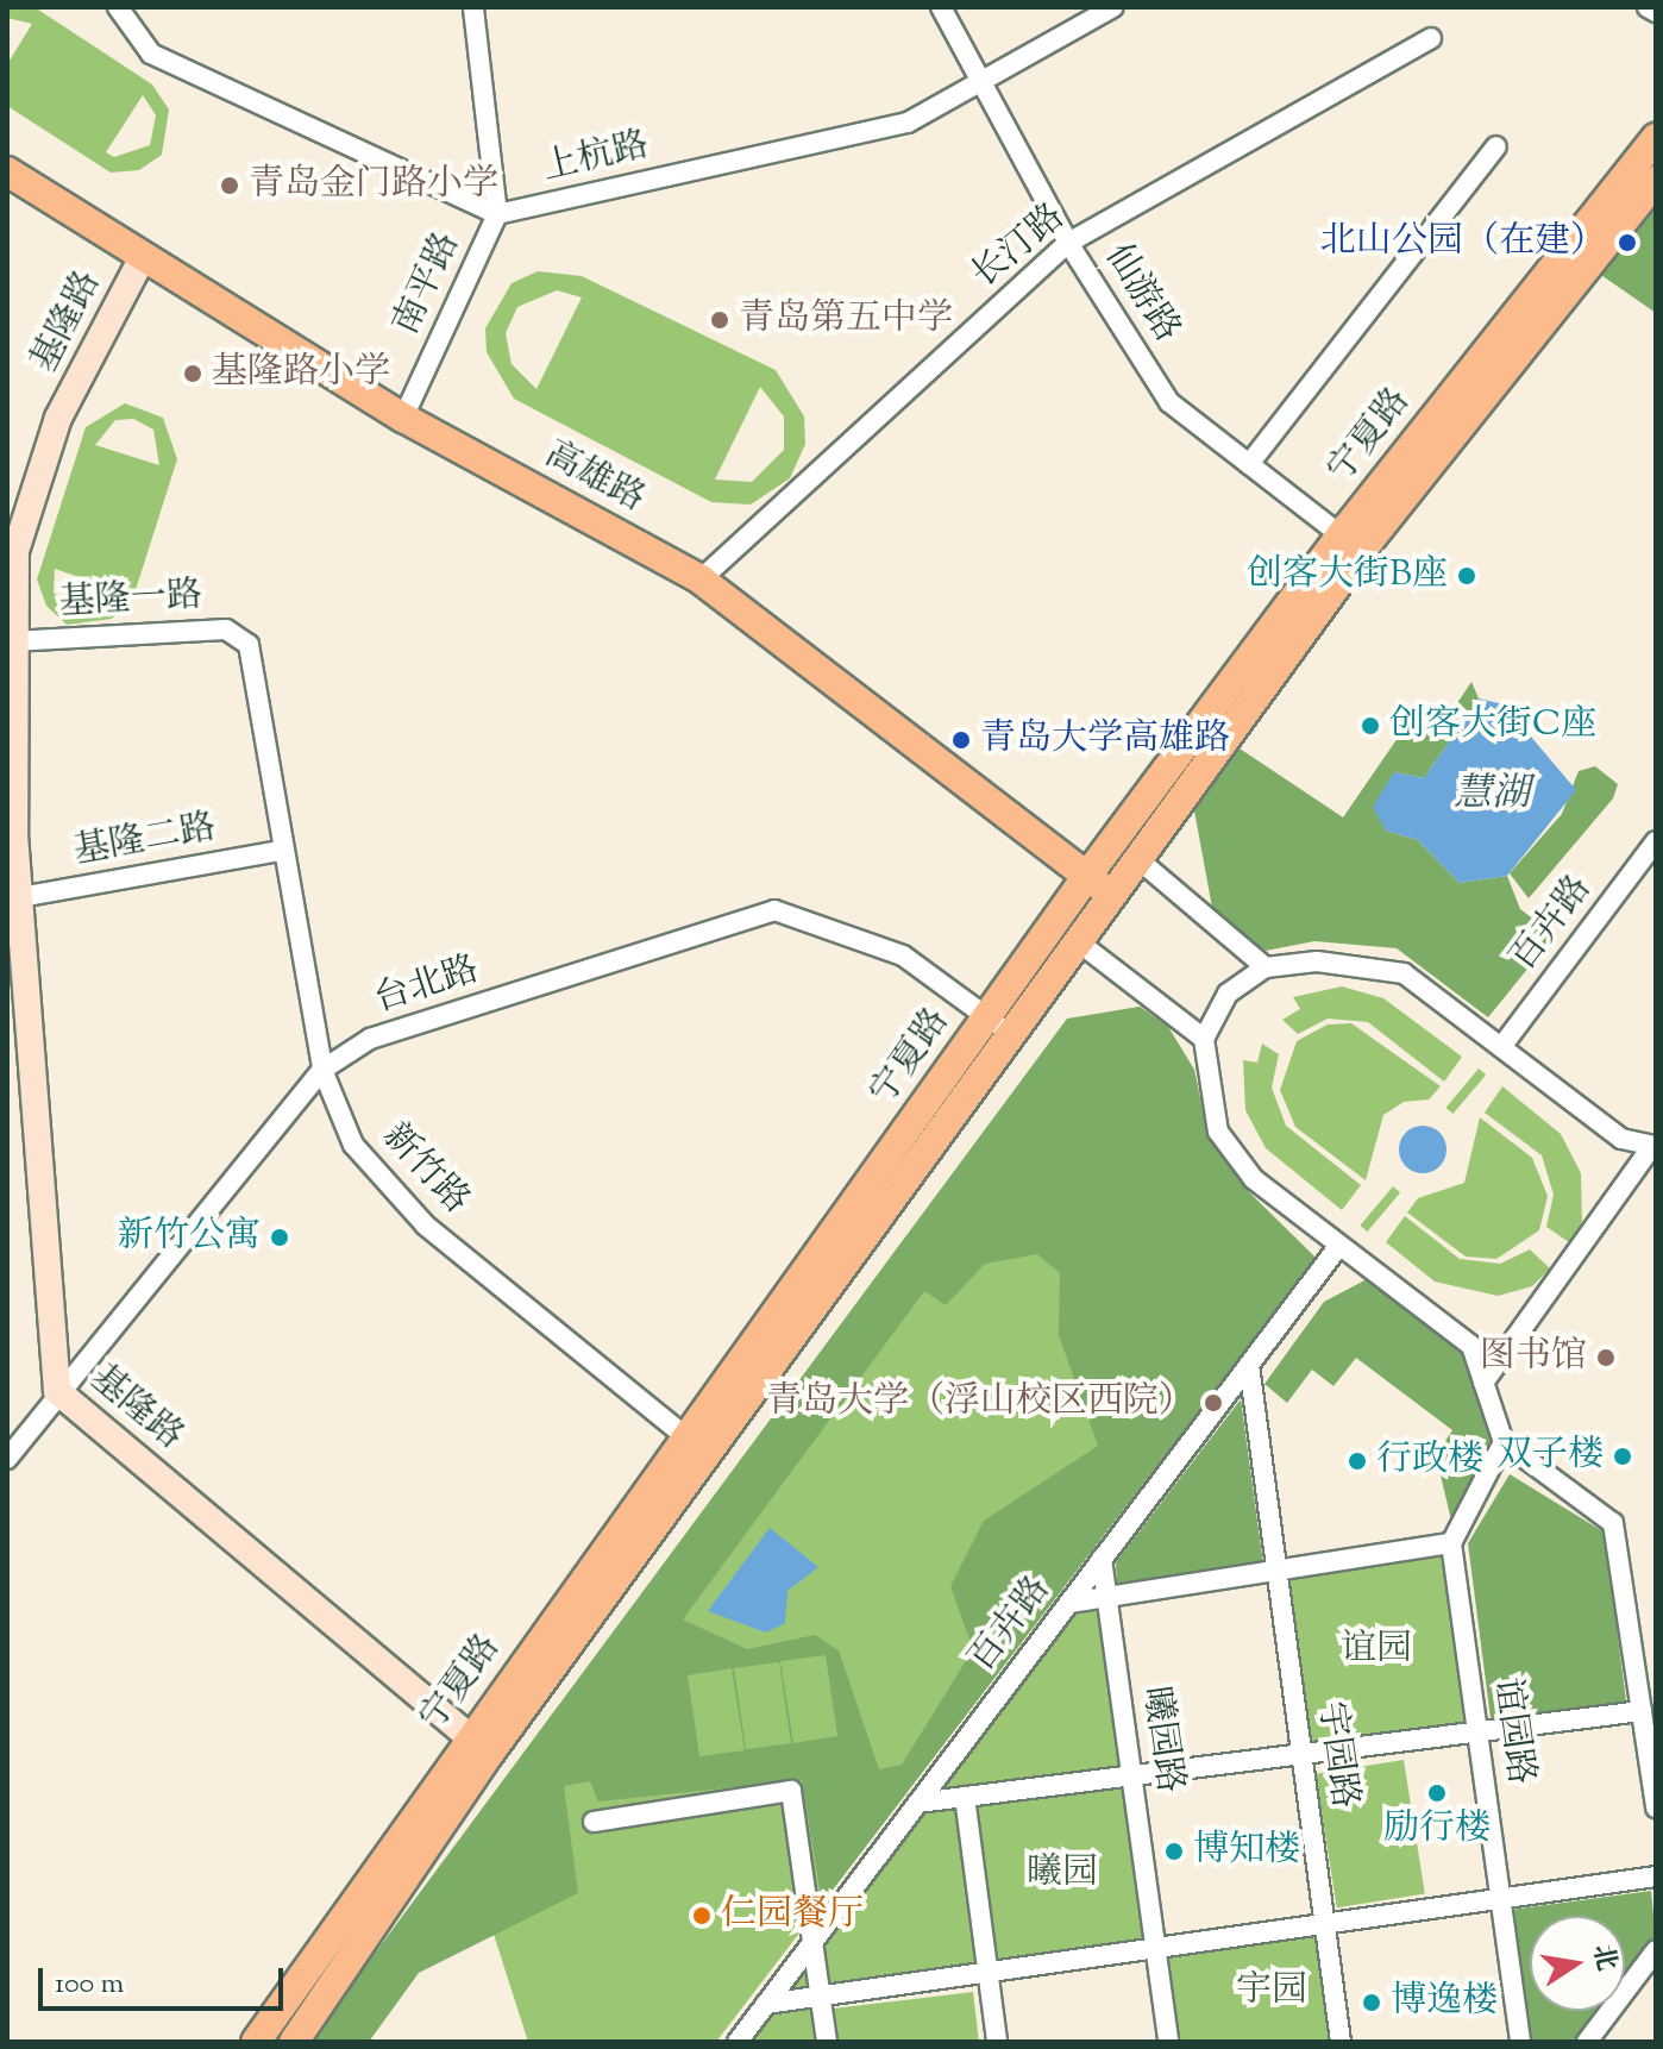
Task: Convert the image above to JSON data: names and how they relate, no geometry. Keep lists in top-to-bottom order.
{
  "streets": {
    "main road": ["宁夏路", "高雄路"],
    "street": [
      "上杭路",
      "长汀路",
      "南平路",
      "仙游路",
      "基隆路",
      "基隆一路",
      "基隆二路",
      "百卉路",
      "台北路",
      "新竹路",
      "谊园路",
      "曦园路",
      "宇园路"
    ]
  },
  "crossings": [
    ["上杭路", "南平路"],
    ["上杭路", "仙游路"],
    ["长汀路", "仙游路"],
    ["长汀路", "高雄路"],
    ["南平路", "高雄路"],
    ["仙游路", "宁夏路"],
    ["基隆路", "宁夏路"],
    ["基隆路", "高雄路"],
    ["基隆路", "基隆一路"],
    ["基隆路", "基隆二路"],
    ["基隆路", "台北路"],
    ["宁夏路", "高雄路"],
    ["宁夏路", "台北路"],
    ["宁夏路", "新竹路"],
    ["基隆一路", "新竹路"],
    ["基隆二路", "新竹路"],
    ["百卉路", "曦园路"],
    ["百卉路", "宇园路"],
    ["台北路", "新竹路"]
  ],
  "water": ["慧湖"],
  "parks": ["谊园", "曦园", "宇园"],
  "places": [
    "青岛金门路小学",
    "北山公园（在建）",
    "青岛第五中学",
    "基隆路小学",
    "创客大街B座",
    "创客大街C座",
    "青岛大学高雄路",
    "新竹公寓",
    "图书馆",
    "青岛大学（浮山校区西院）",
    "双子楼",
    "行政楼",
    "励行楼",
    "博知楼",
    "仁园餐厅",
    "博逸楼"
  ],
  "scale_bar": "100 m",
  "north": "right"
}
